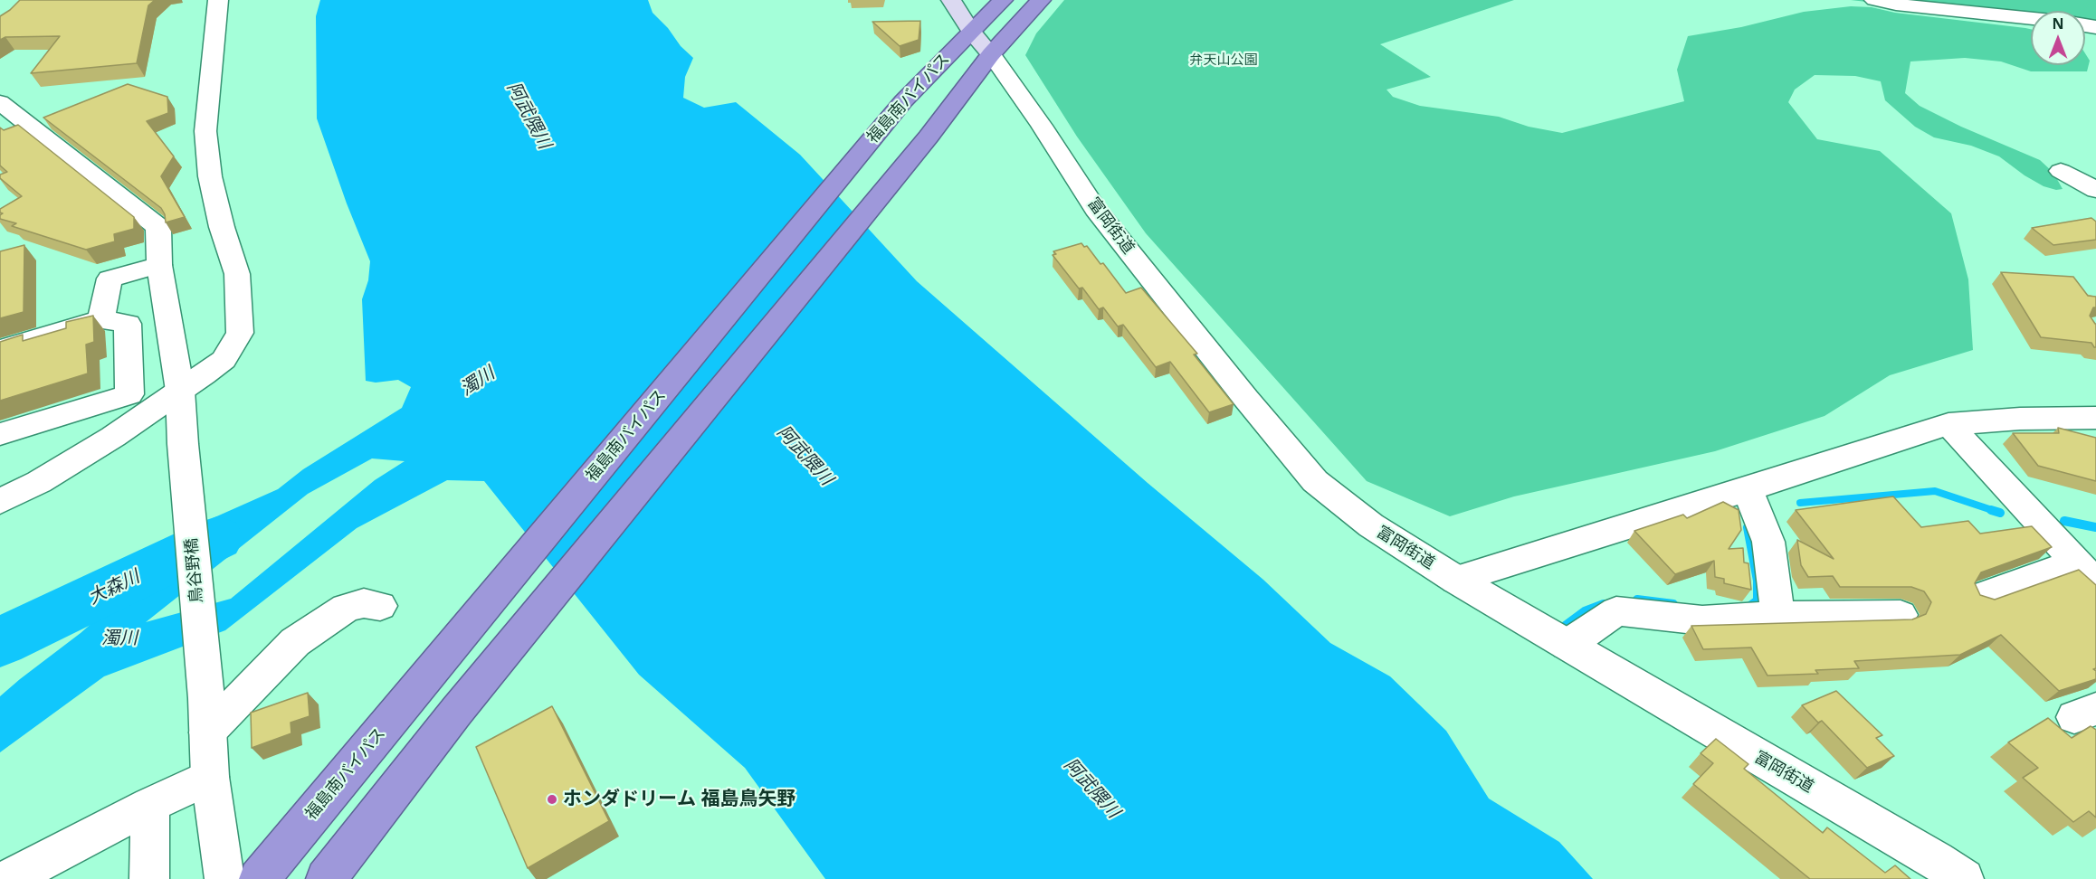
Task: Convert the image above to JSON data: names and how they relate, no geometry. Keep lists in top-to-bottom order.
{
  "streets": {
    "highway": ["福島南バイパス"],
    "street": ["富岡街道", "鳥谷野橋"]
  },
  "water": ["阿武隈川", "濁川", "大森川"],
  "parks": ["弁天山公園"],
  "places": ["ホンダドリーム 福島鳥矢野"],
  "north": "top"
}
